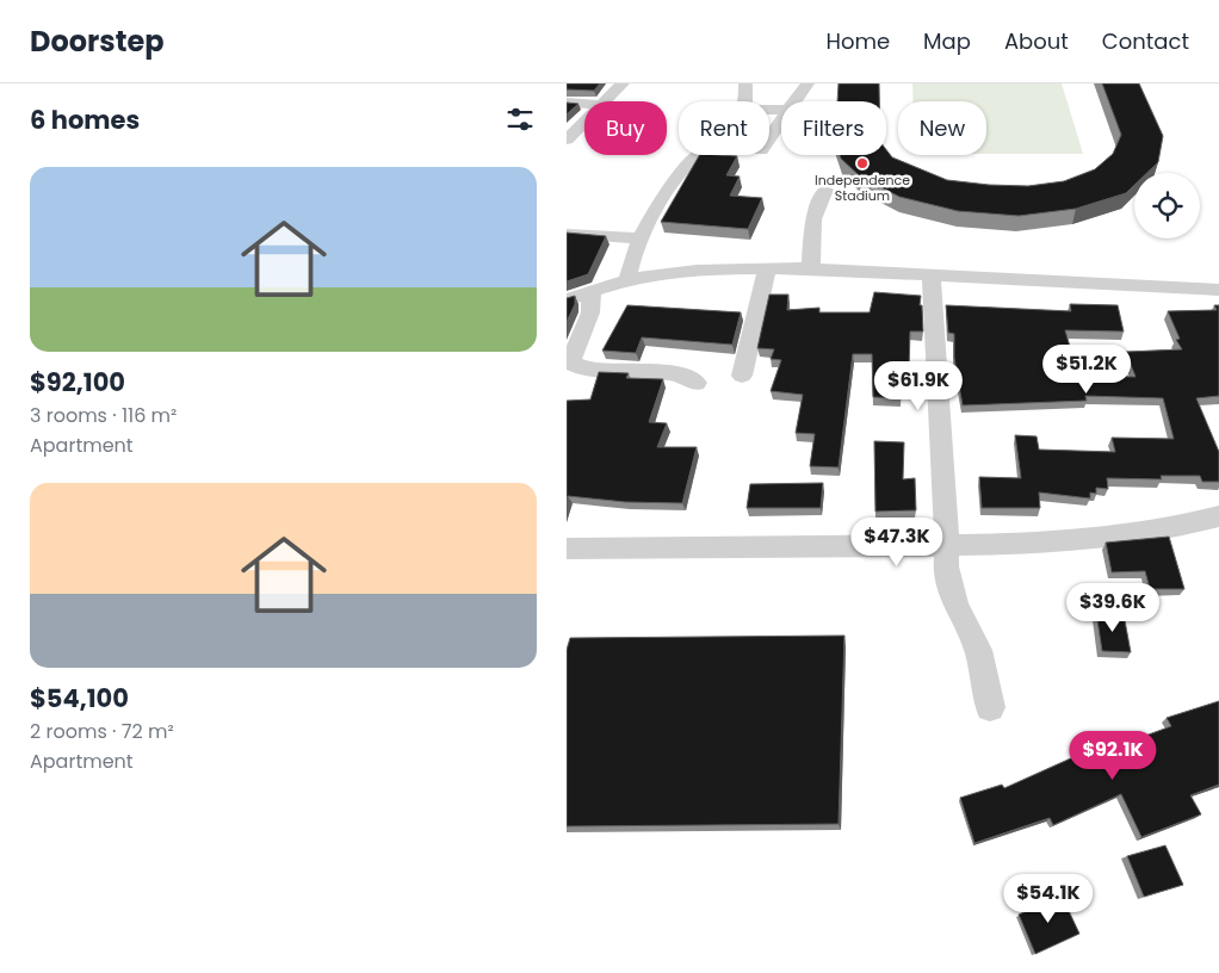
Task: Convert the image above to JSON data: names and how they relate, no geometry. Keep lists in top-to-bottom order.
{
  "places": ["Independence Stadium"],
  "page": {
    "header": "Doorstep",
    "nav": [
      "Home",
      "Map",
      "About",
      "Contact"
    ],
    "heading": "6 homes",
    "chip": [
      "Buy",
      "Rent",
      "Filters",
      "New"
    ],
    "list": [
      {
        "name": "$92,100",
        "note": "3 rooms · 116 m² · Apartment"
      },
      {
        "name": "$54,100",
        "note": "2 rooms · 72 m² · Apartment"
      }
    ],
    "price": [
      "$51.2K",
      "$61.9K",
      "$47.3K",
      "$39.6K",
      "$92.1K",
      "$54.1K"
    ]
  }
}
